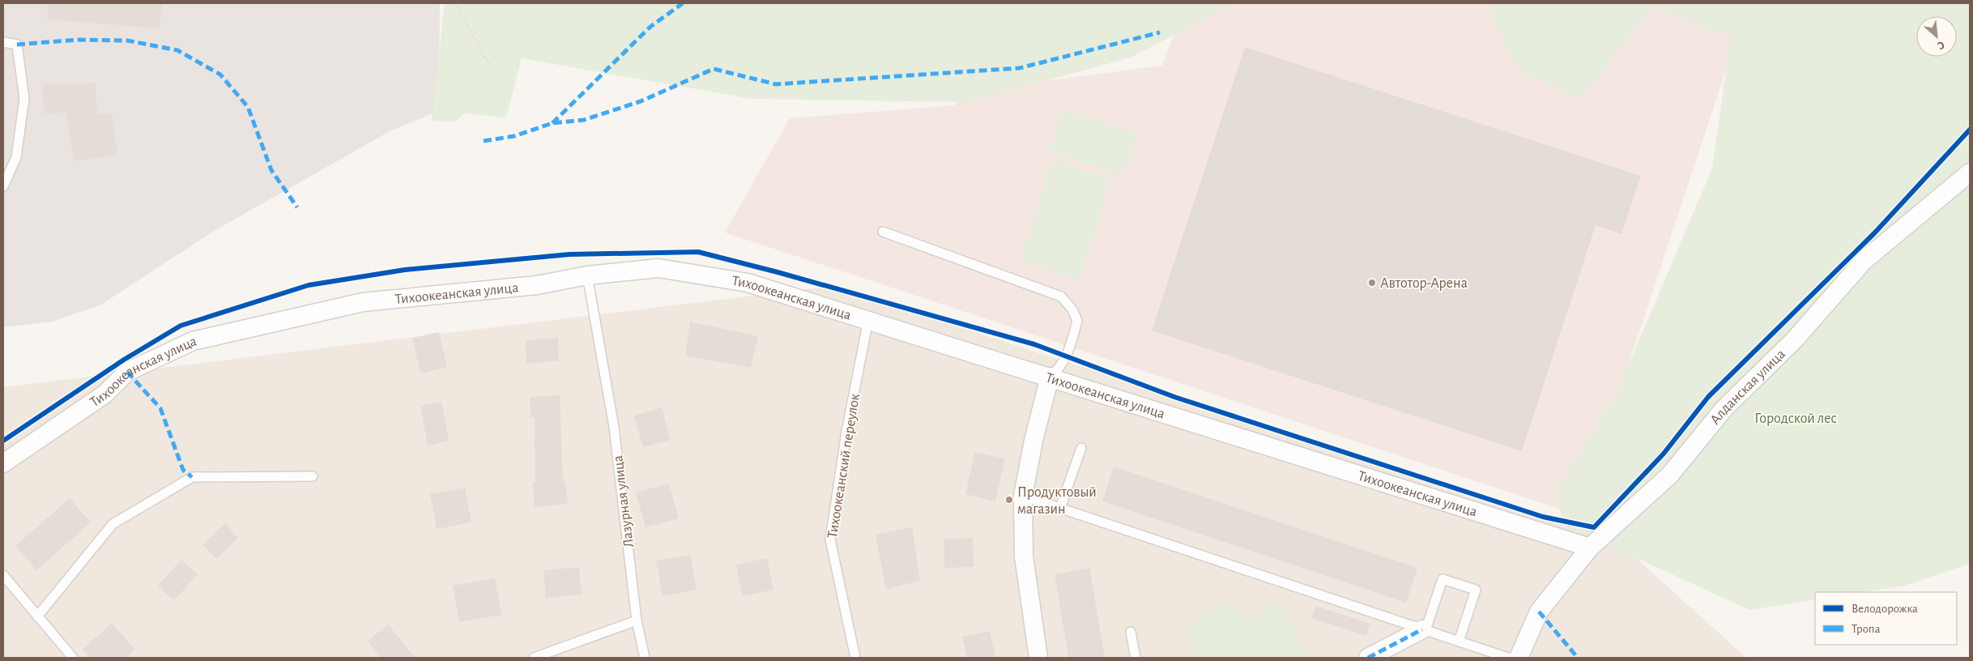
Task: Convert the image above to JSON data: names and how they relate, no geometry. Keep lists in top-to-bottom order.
{
  "streets": {
    "street": ["Тихоокеанская улица", "Алданская улица"],
    "lane": ["Тихоокеанский переулок", "Лазурная улица"]
  },
  "crossings": [
    ["Тихоокеанская улица", "Алданская улица"],
    ["Тихоокеанская улица", "Тихоокеанский переулок"],
    ["Тихоокеанская улица", "Лазурная улица"]
  ],
  "parks": ["Городской лес"],
  "places": ["Автотор-Арена", "Продуктовый магазин"],
  "legend": ["Велодорожка", "Тропа"],
  "north": "bottom right"
}
